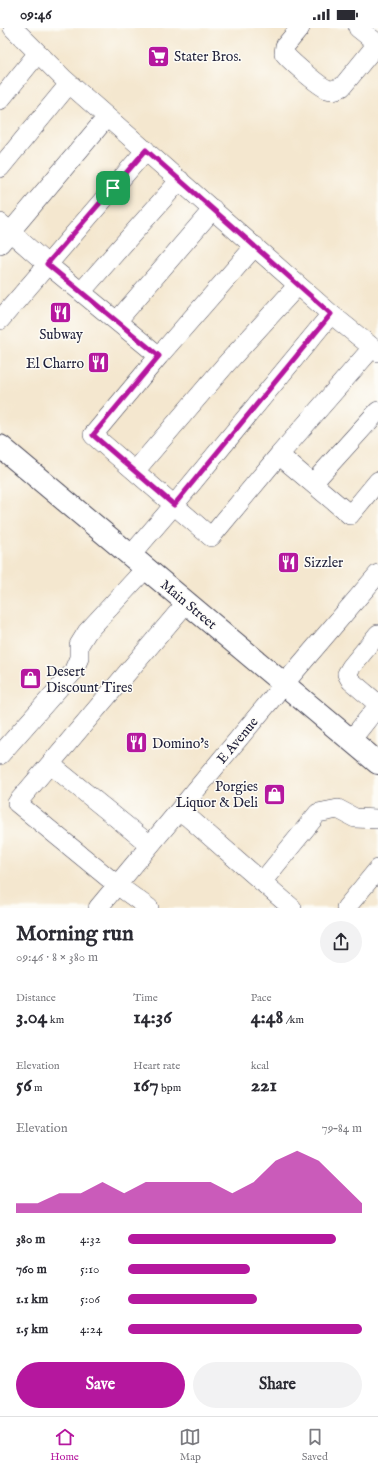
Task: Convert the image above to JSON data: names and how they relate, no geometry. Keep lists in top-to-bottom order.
{
  "streets": {
    "main road": ["Main Street"],
    "street": ["E Avenue"]
  },
  "crossings": [
    ["Main Street", "E Avenue"]
  ],
  "places": {
    "supermarket": ["Stater Bros."],
    "restaurant": [
      "Subway",
      "El Charro",
      "Sizzler",
      "Domino's"
    ],
    "shop": ["Desert Discount Tires", "Porgies Liquor & Deli"]
  },
  "page": {
    "status": "09:46",
    "heading": ["Morning run", "09:46 · 8 × 380 m"],
    "stats": [
      ["Distance", "3.04 km"],
      ["Time", "14:36"],
      ["Pace", "4:48 /km"],
      ["Elevation", "56 m"],
      ["Heart rate", "167 bpm"],
      ["kcal", "221"]
    ],
    "chart": ["Elevation", "79–84 m"],
    "list": [
      {
        "name": "380 m",
        "note": "4:32"
      },
      {
        "name": "760 m",
        "note": "5:10"
      },
      {
        "name": "1.1 km",
        "note": "5:06"
      },
      {
        "name": "1.5 km",
        "note": "4:24"
      }
    ],
    "buttons": ["Save", "Share"],
    "tabs": ["Home", "Map", "Saved"]
  }
}
